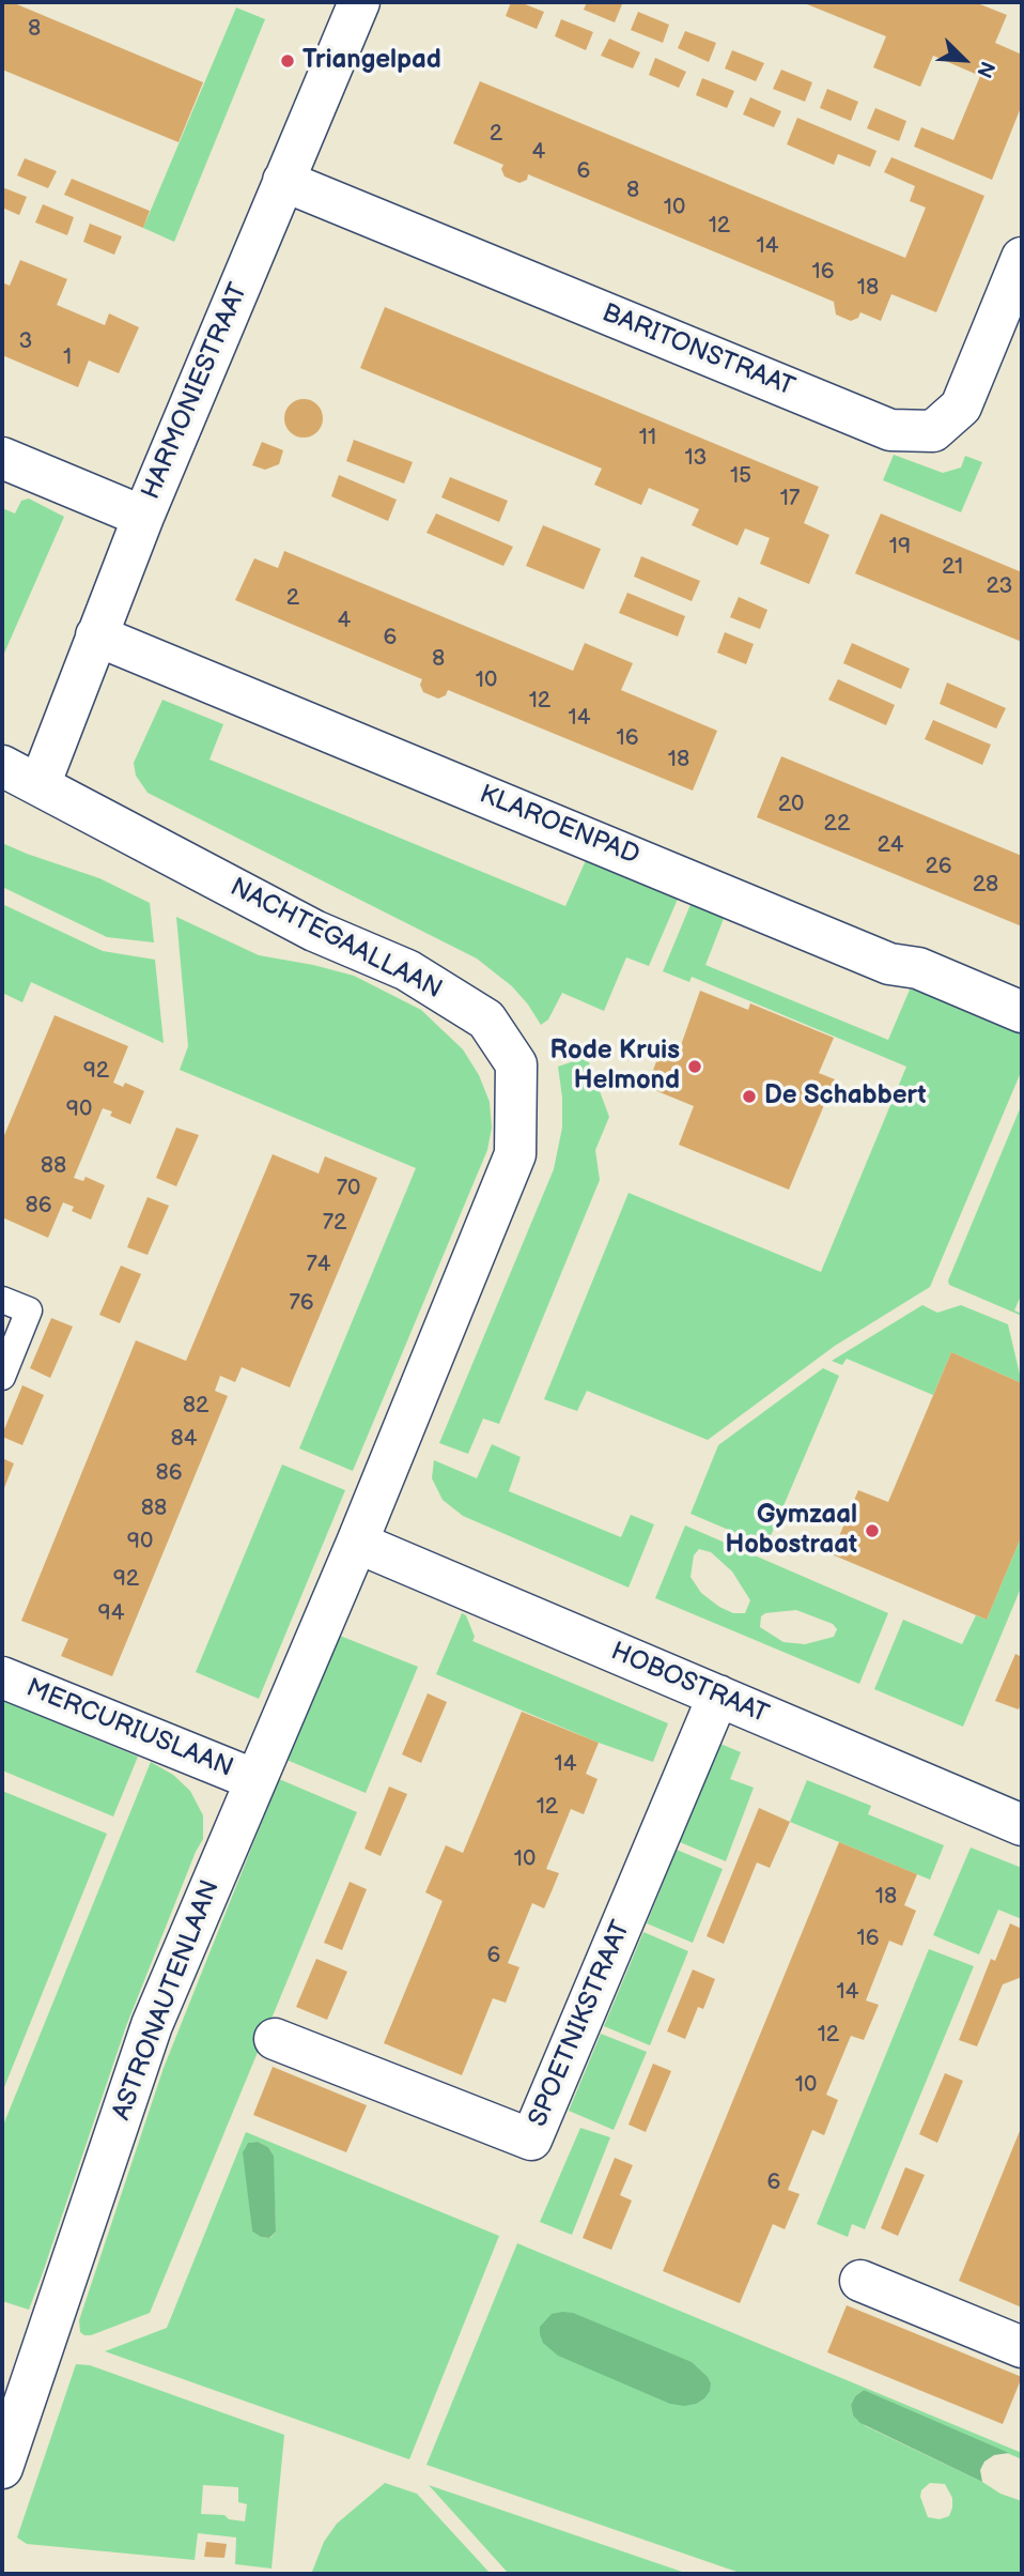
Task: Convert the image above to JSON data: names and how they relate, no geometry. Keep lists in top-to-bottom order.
{
  "streets": {
    "street": [
      "BARITONSTRAAT",
      "HARMONIESTRAAT",
      "KLAROENPAD",
      "NACHTEGAALLAAN",
      "HOBOSTRAAT",
      "MERCURIUSLAAN",
      "ASTRONAUTENLAAN",
      "SPOETNIKSTRAAT"
    ]
  },
  "crossings": [
    ["BARITONSTRAAT", "HARMONIESTRAAT"],
    ["HARMONIESTRAAT", "KLAROENPAD"],
    ["HARMONIESTRAAT", "NACHTEGAALLAAN"],
    ["NACHTEGAALLAAN", "HOBOSTRAAT"],
    ["NACHTEGAALLAAN", "ASTRONAUTENLAAN"],
    ["HOBOSTRAAT", "ASTRONAUTENLAAN"],
    ["HOBOSTRAAT", "SPOETNIKSTRAAT"],
    ["MERCURIUSLAAN", "ASTRONAUTENLAAN"]
  ],
  "places": [
    "Triangelpad",
    "Rode Kruis Helmond",
    "De Schabbert",
    "Gymzaal Hobostraat"
  ],
  "house_numbers": [
    "8",
    "2",
    "4",
    "6",
    "8",
    "10",
    "12",
    "14",
    "16",
    "18",
    "3",
    "1",
    "11",
    "13",
    "15",
    "17",
    "19",
    "21",
    "23",
    "2",
    "4",
    "6",
    "8",
    "10",
    "12",
    "14",
    "16",
    "18",
    "20",
    "22",
    "24",
    "26",
    "28",
    "92",
    "90",
    "88",
    "70",
    "86",
    "72",
    "74",
    "76",
    "82",
    "84",
    "86",
    "88",
    "90",
    "92",
    "94",
    "14",
    "12",
    "10",
    "18",
    "16",
    "6",
    "14",
    "12",
    "10",
    "6"
  ],
  "north": "bottom right"
}
